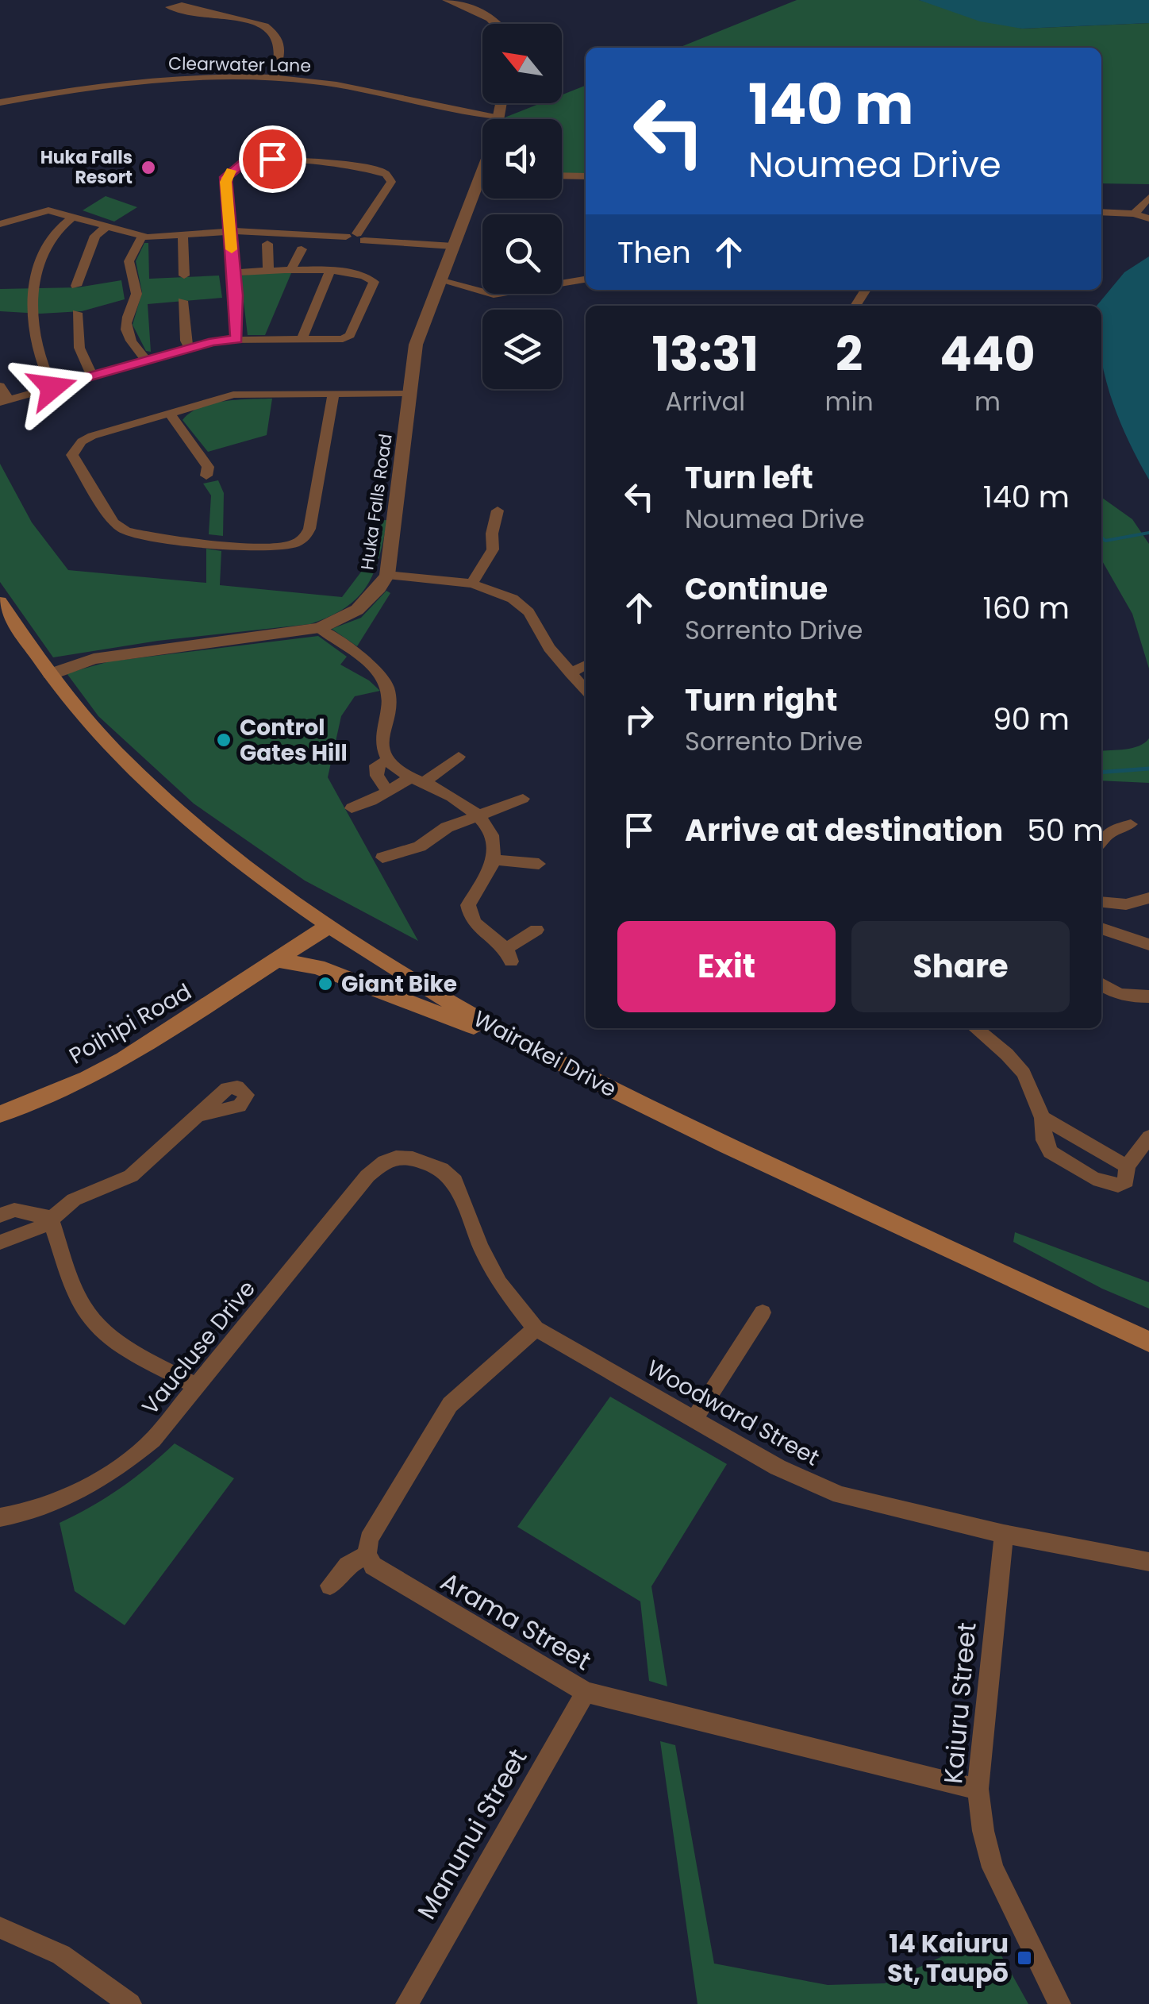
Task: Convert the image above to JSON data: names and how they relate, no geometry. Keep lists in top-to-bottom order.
{
  "streets": {
    "main road": ["Poihipi Road", "Wairakei Drive"],
    "street": [
      "Clearwater Lane",
      "Huka Falls Road",
      "Vaucluse Drive",
      "Woodward Street",
      "Arama Street",
      "Kaiuru Street",
      "Manunui Street"
    ]
  },
  "crossings": [
    ["Clearwater Lane", "Huka Falls Road"],
    ["Huka Falls Road", "Wairakei Drive"],
    ["Poihipi Road", "Wairakei Drive"],
    ["Vaucluse Drive", "Woodward Street"],
    ["Woodward Street", "Kaiuru Street"],
    ["Arama Street", "Kaiuru Street"],
    ["Arama Street", "Manunui Street"]
  ],
  "places": {
    "other": ["Huka Falls Resort", "Control Gates Hill", "Giant Bike"],
    "transit": ["14 Kaiuru St, Taupō"]
  },
  "north": "top left",
  "page": {
    "turn": ["140 m", "Noumea Drive"],
    "then": "Then",
    "eta": [
      "13:31",
      "Arrival",
      "2",
      "min",
      "440",
      "m"
    ],
    "list": [
      {
        "name": "Turn left",
        "note": "Noumea Drive",
        "value": "140 m"
      },
      {
        "name": "Continue",
        "note": "Sorrento Drive",
        "value": "160 m"
      },
      {
        "name": "Turn right",
        "note": "Sorrento Drive",
        "value": "90 m"
      },
      {
        "name": "Arrive at destination",
        "value": "50 m"
      }
    ],
    "buttons": ["Exit", "Share"]
  }
}
